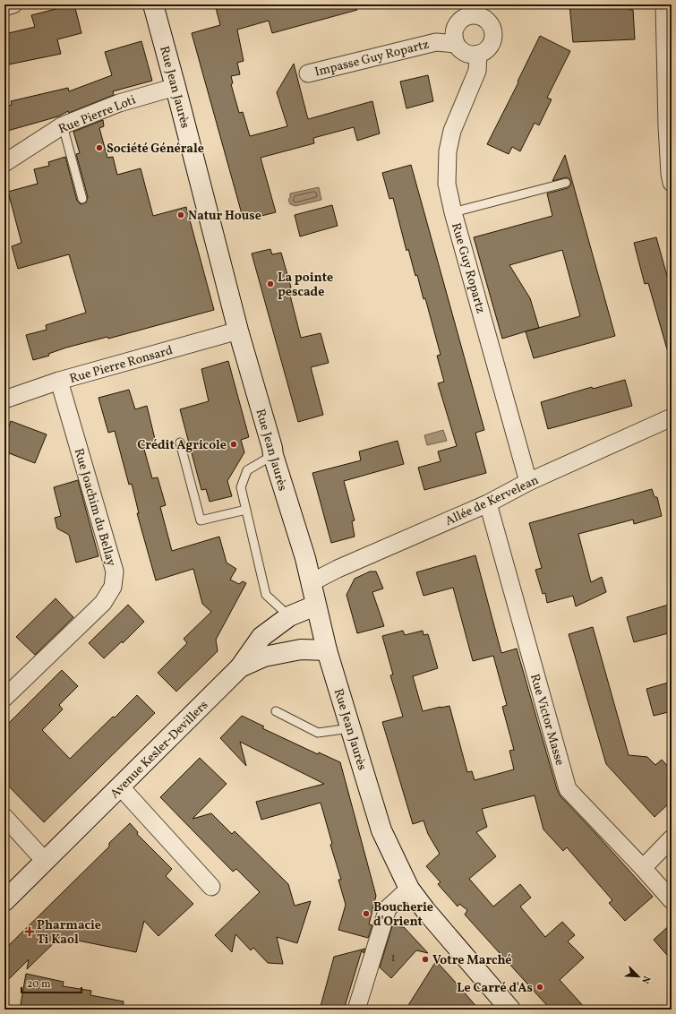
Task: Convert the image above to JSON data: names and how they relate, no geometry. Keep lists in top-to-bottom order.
{
  "streets": {
    "main road": ["Rue Jean Jaurès", "Avenue Kesler-Devillers"],
    "street": [
      "Impasse Guy Ropartz",
      "Rue Pierre Loti",
      "Rue Guy Ropartz",
      "Rue Pierre Ronsard",
      "Allée de Kervelean",
      "Rue Joachim du Bellay",
      "Rue Victor Masse"
    ]
  },
  "crossings": [
    ["Impasse Guy Ropartz", "Rue Guy Ropartz"],
    ["Rue Jean Jaurès", "Rue Pierre Loti"],
    ["Rue Jean Jaurès", "Rue Pierre Ronsard"],
    ["Rue Jean Jaurès", "Allée de Kervelean"],
    ["Rue Jean Jaurès", "Avenue Kesler-Devillers"],
    ["Rue Guy Ropartz", "Allée de Kervelean"],
    ["Rue Pierre Ronsard", "Rue Joachim du Bellay"],
    ["Allée de Kervelean", "Rue Victor Masse"]
  ],
  "places": {
    "other": [
      "Société Générale",
      "Natur House",
      "La pointe pescade",
      "Crédit Agricole",
      "Boucherie d'Orient",
      "Votre Marché",
      "Le Carré d'As"
    ],
    "health": ["Pharmacie Ti Kaol"]
  },
  "house_numbers": ["1"],
  "scale_bar": "20 m",
  "north": "bottom right"
}
